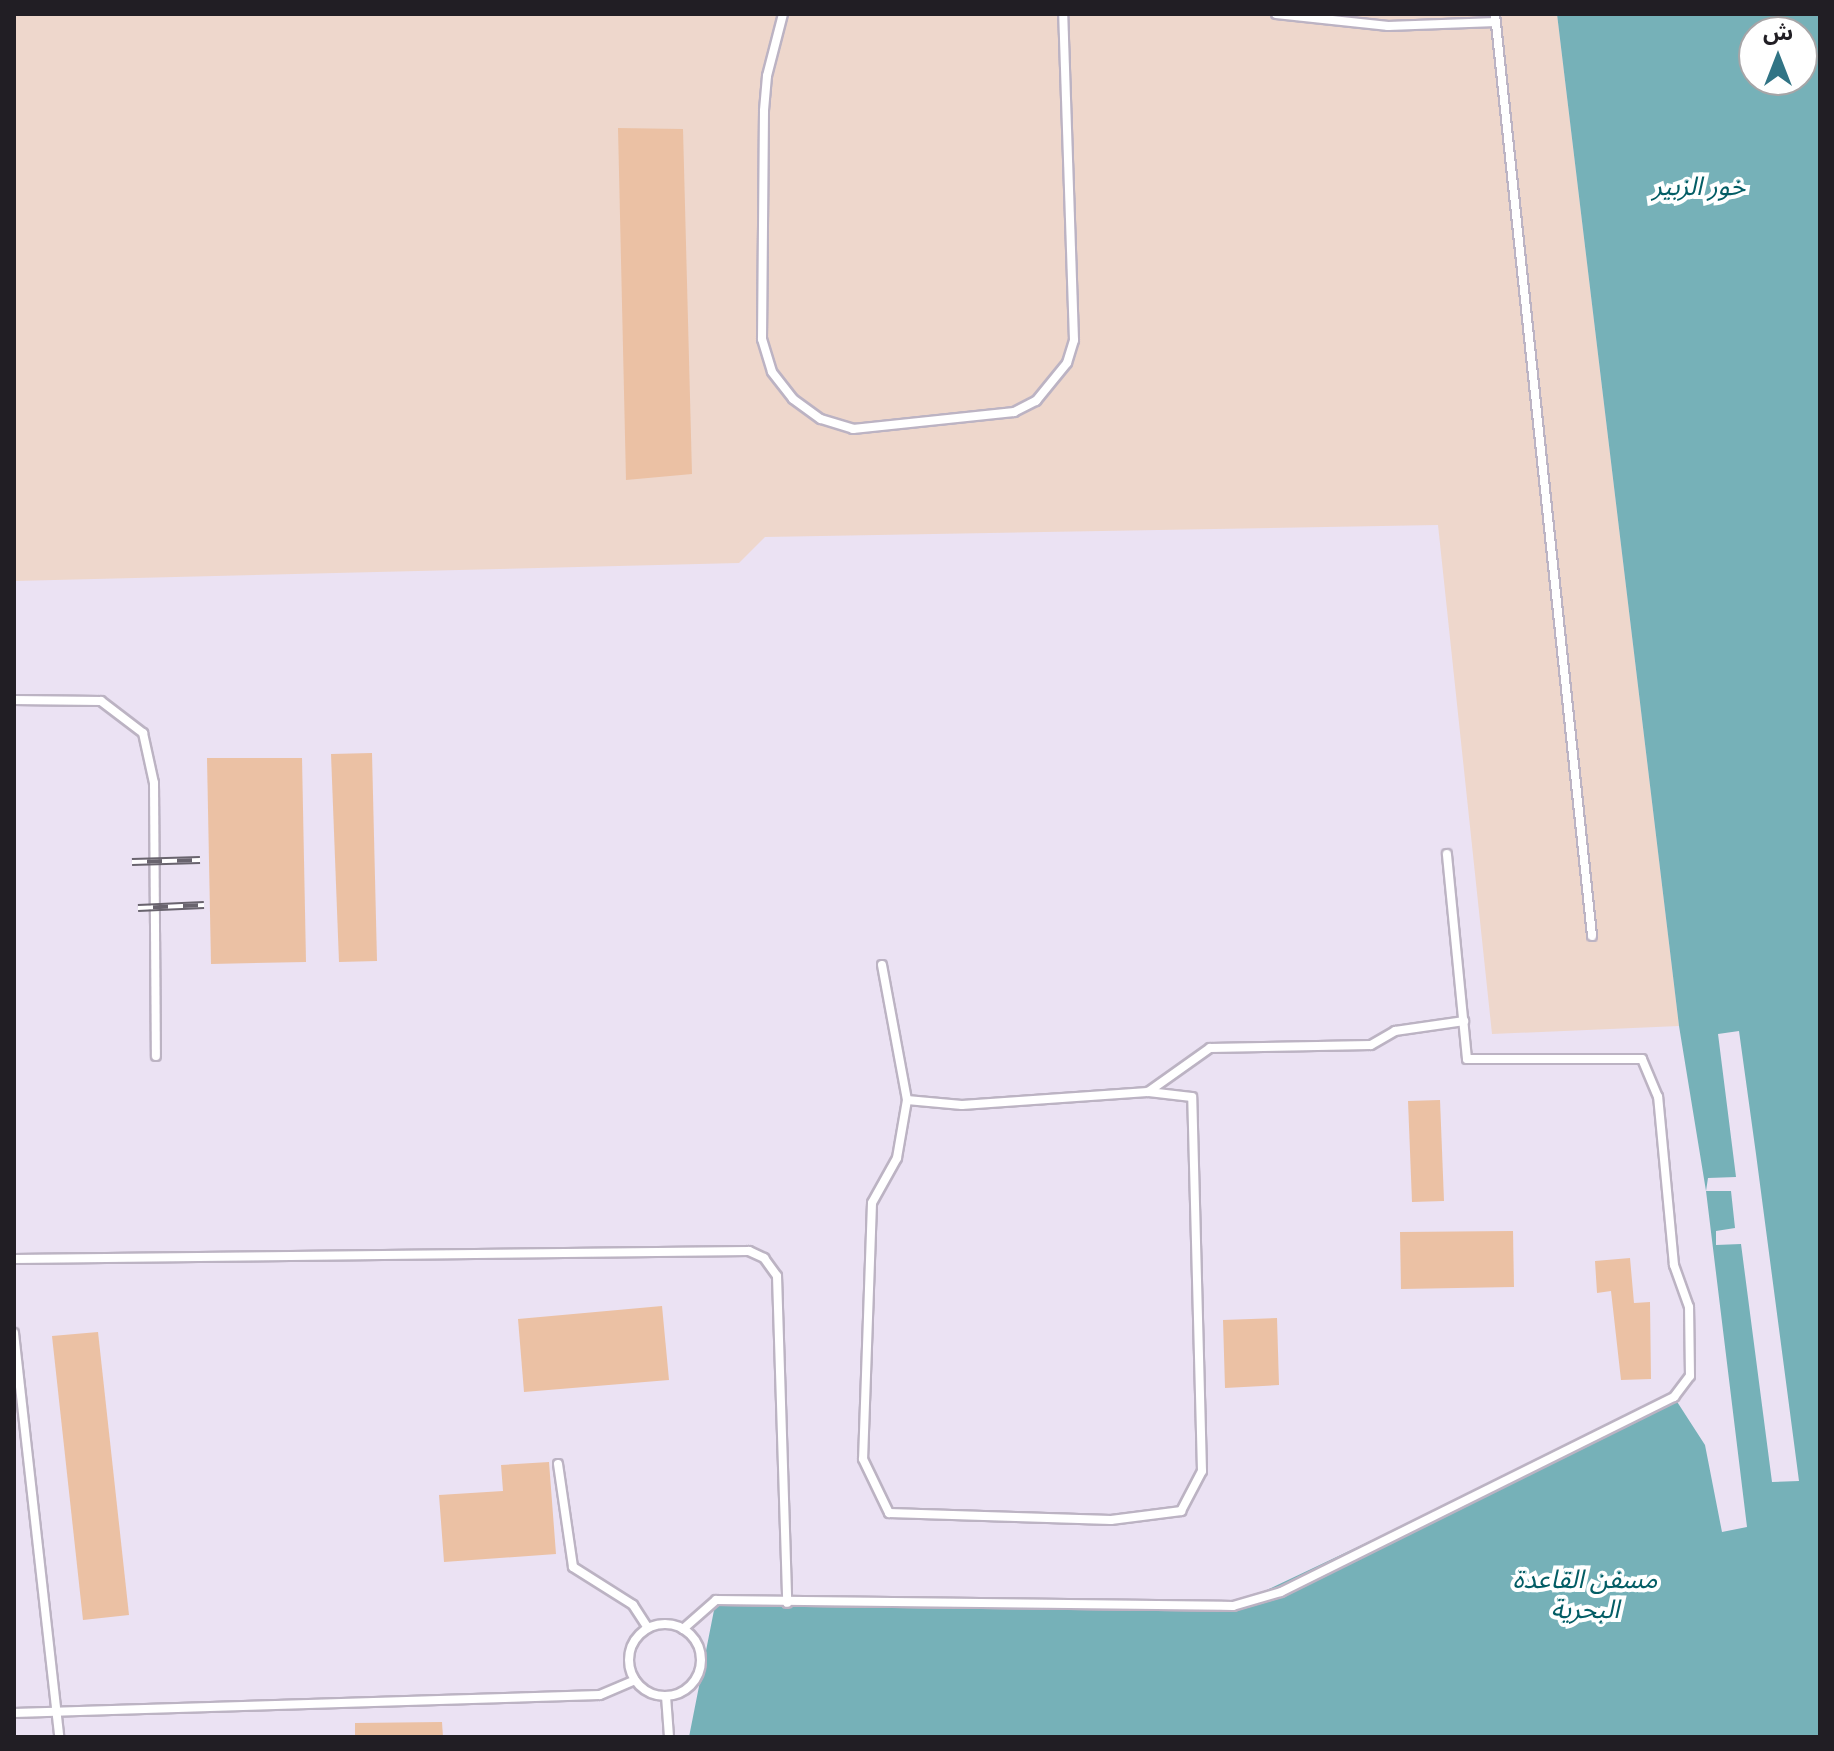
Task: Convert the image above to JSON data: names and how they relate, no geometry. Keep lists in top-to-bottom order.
{
  "water": ["خور الزبير", "مسفن القاعدة البحرية"],
  "north": "top"
}
